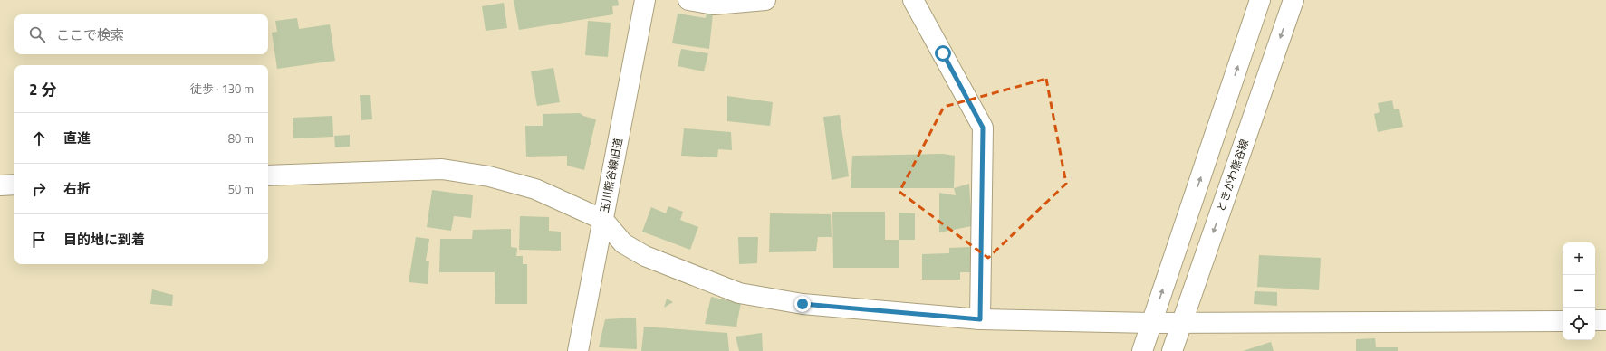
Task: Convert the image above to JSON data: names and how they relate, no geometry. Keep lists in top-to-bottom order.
{
  "streets": {
    "street": ["玉川熊谷線旧道", "ときがわ熊谷線"]
  },
  "page": {
    "search": "ここで検索",
    "heading": ["2 分", "徒歩 · 130 m"],
    "list": [
      ["直進", "80 m"],
      ["右折", "50 m"],
      "目的地に到着"
    ],
    "map_buttons": ["+", "−"]
  }
}
